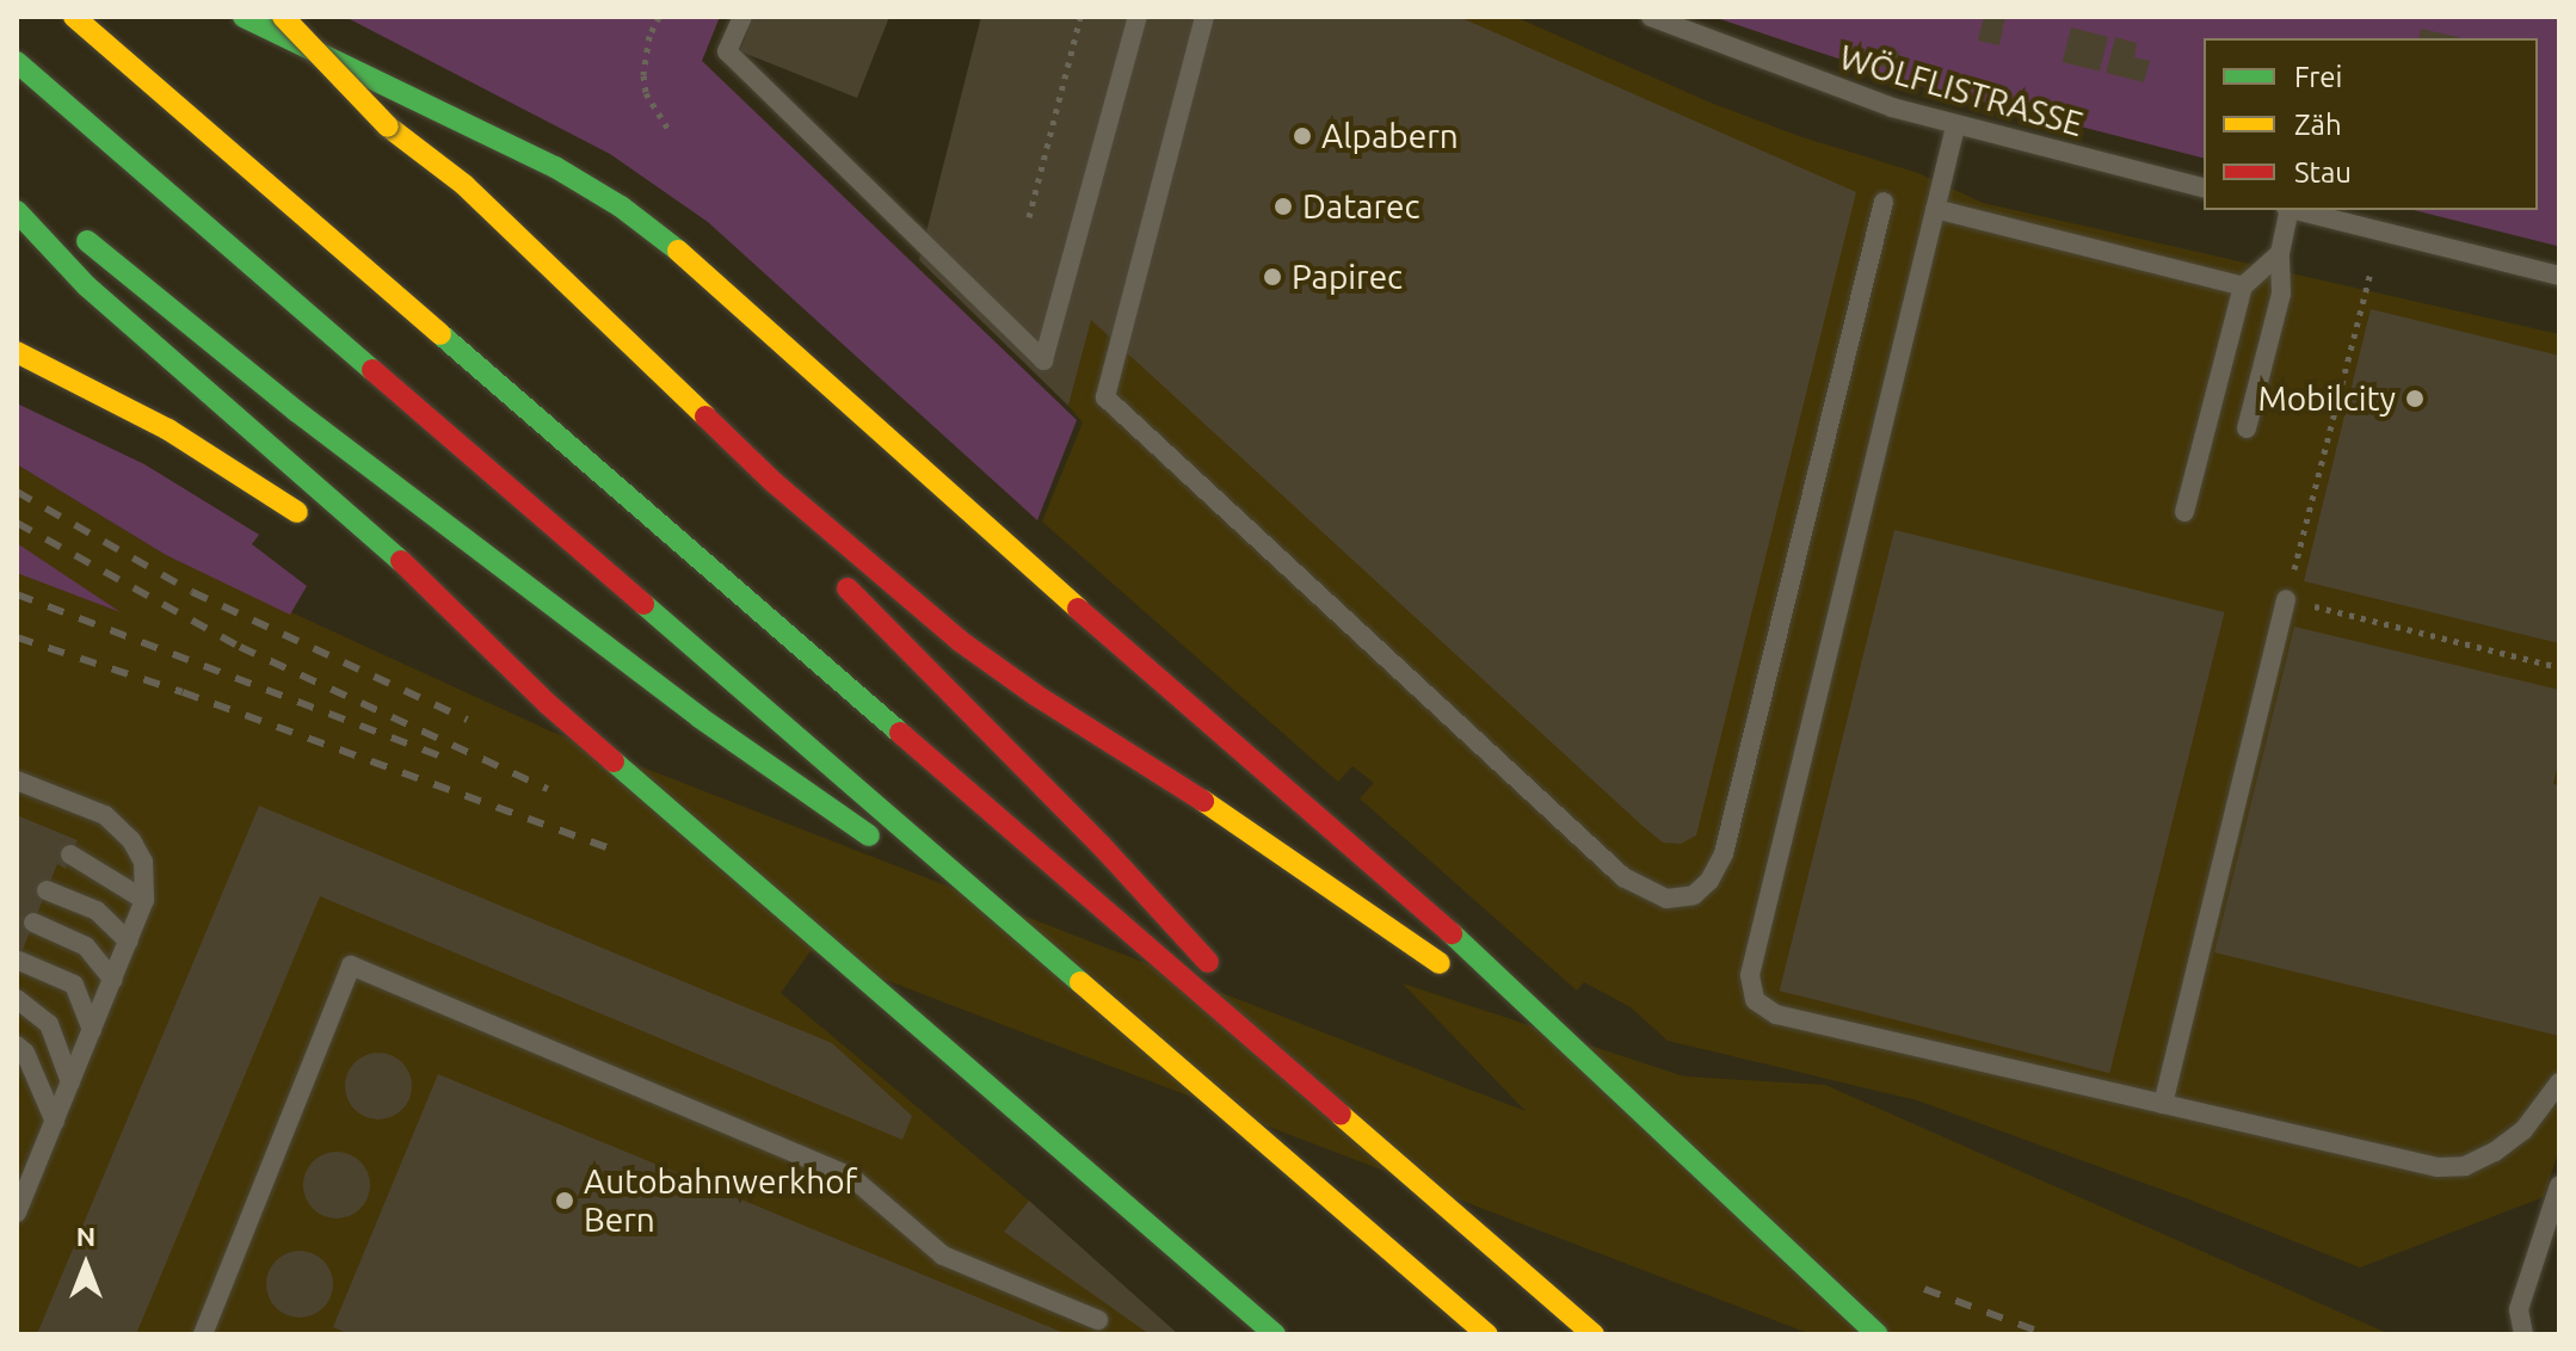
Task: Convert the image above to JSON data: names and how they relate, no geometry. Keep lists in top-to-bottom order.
{
  "streets": {
    "lane": ["WÖLFLISTRASSE"]
  },
  "places": [
    "Alpabern",
    "Datarec",
    "Papirec",
    "Mobilcity",
    "Autobahnwerkhof Bern"
  ],
  "legend": ["Frei", "Zäh", "Stau"],
  "north": "top"
}
